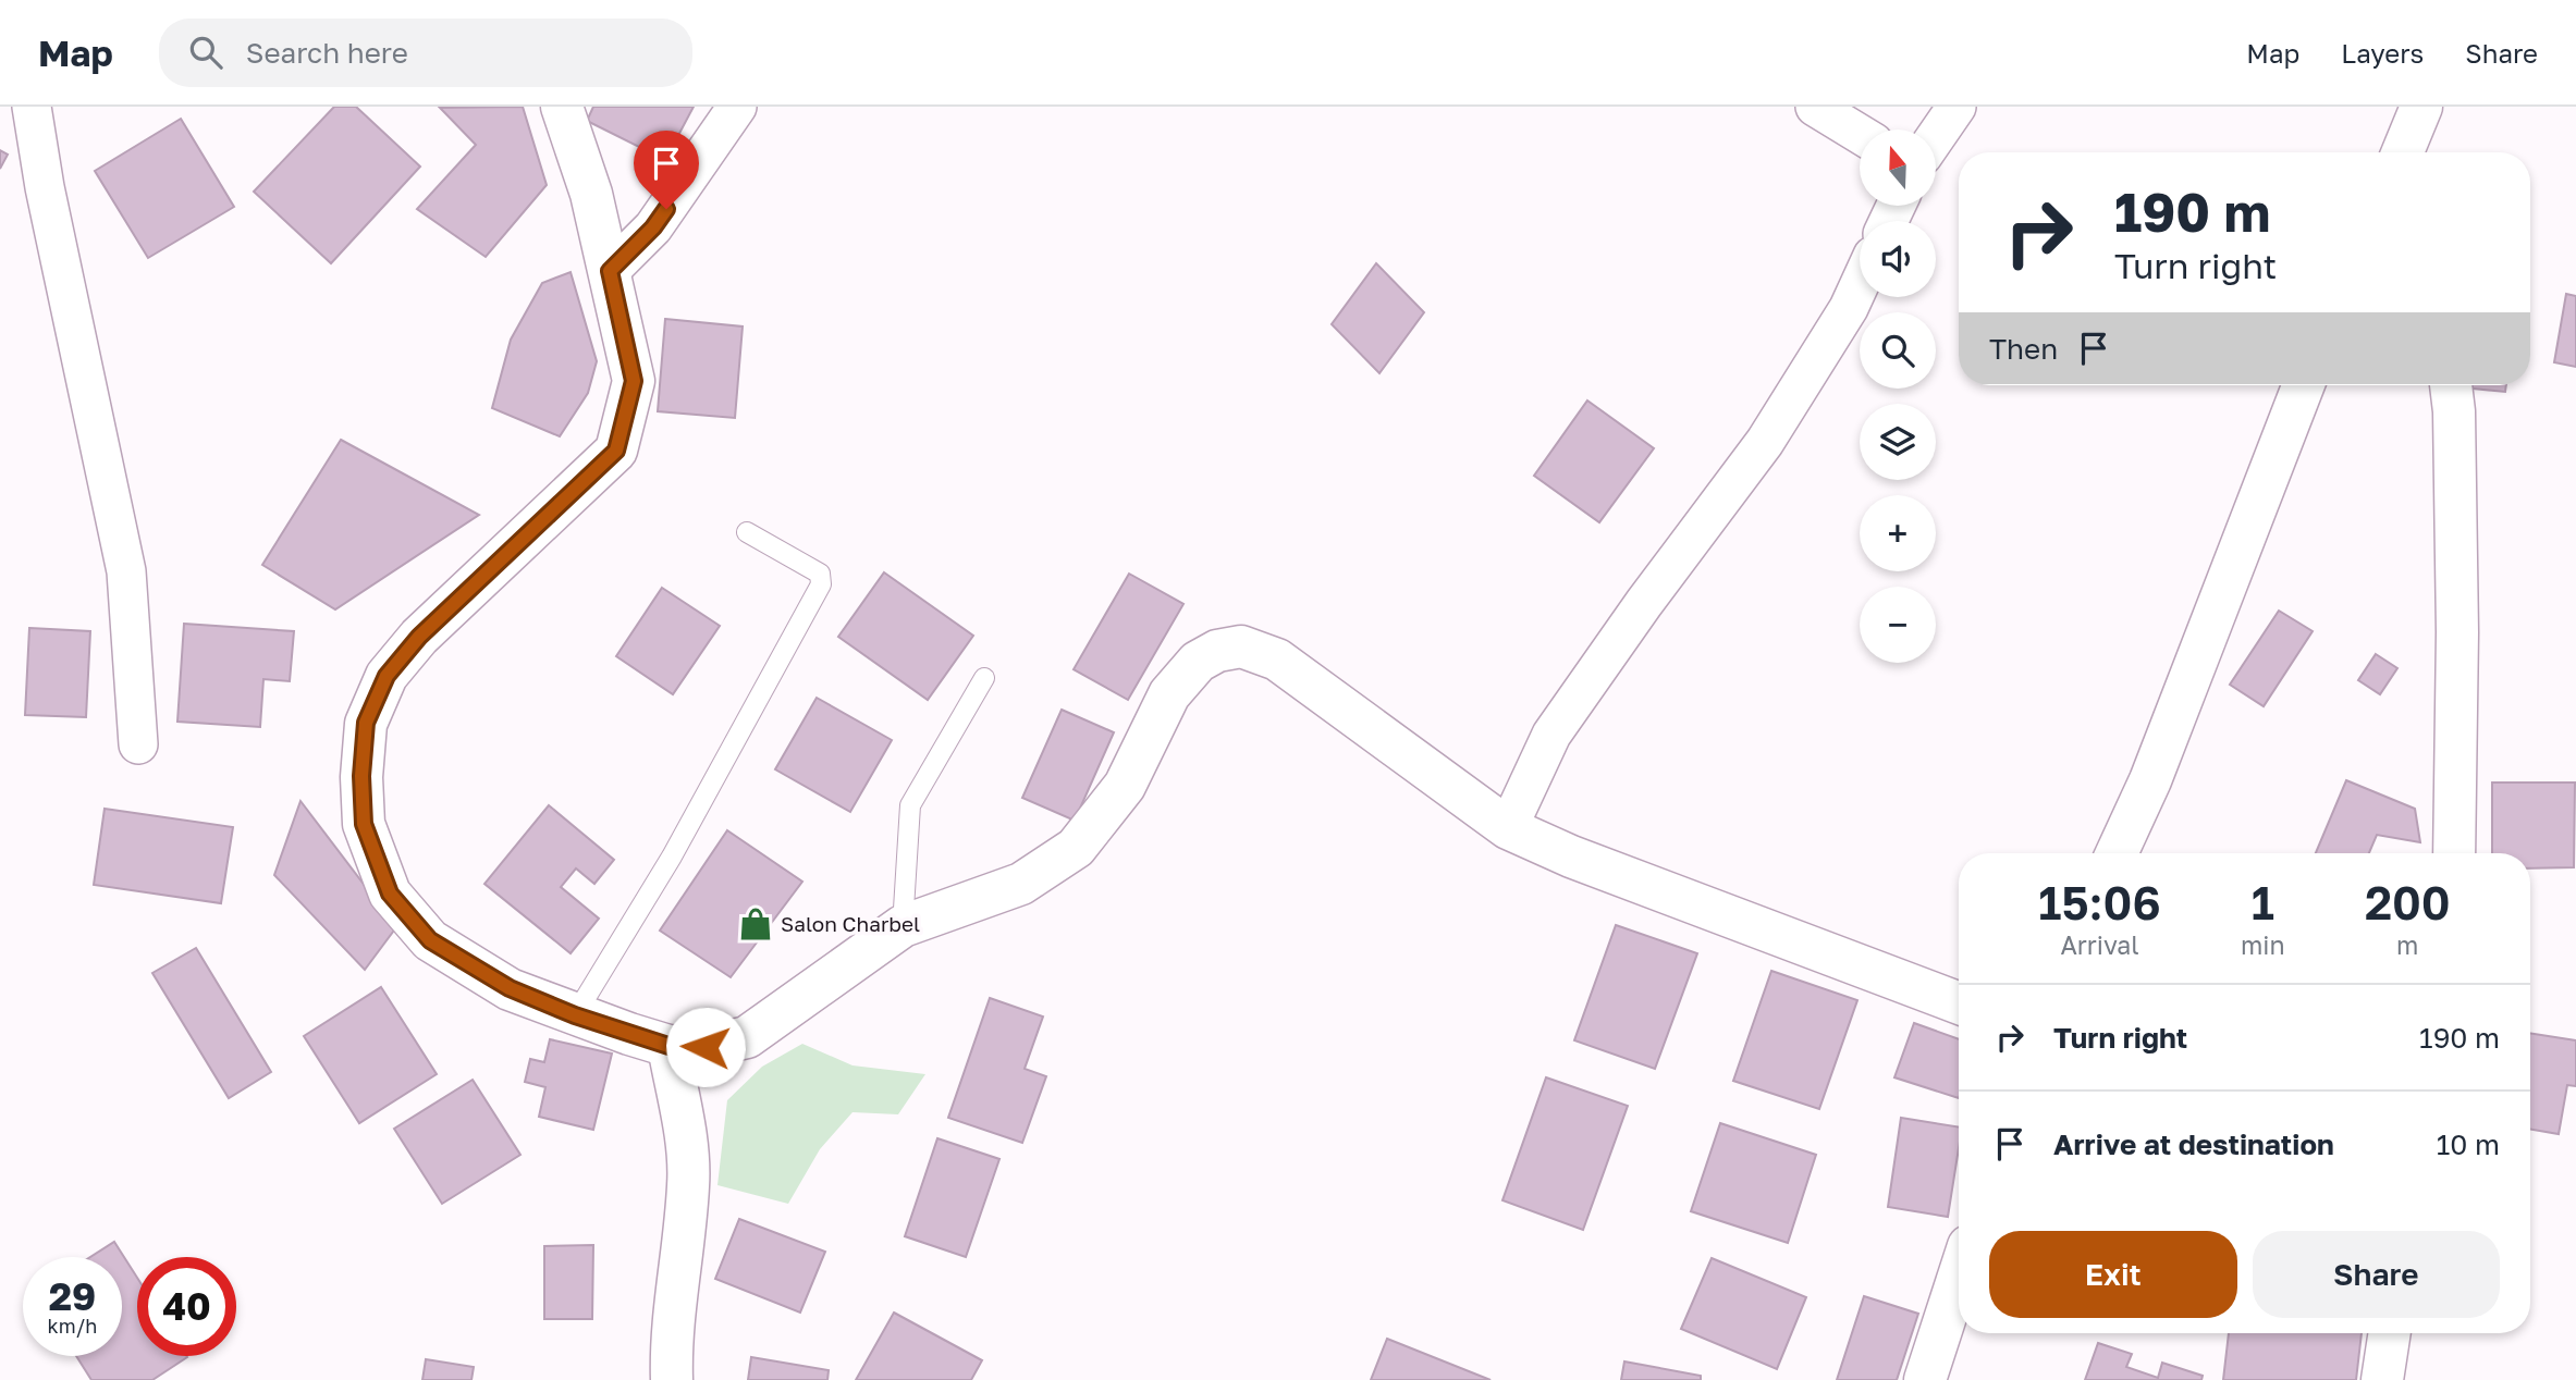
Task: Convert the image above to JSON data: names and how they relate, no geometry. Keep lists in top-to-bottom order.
{
  "places": {
    "shop": ["Salon Charbel"]
  },
  "north": "top",
  "page": {
    "header": "Map",
    "search": "Search here",
    "nav": ["Map", "Layers", "Share"],
    "map_buttons": ["+", "−"],
    "turn": ["190 m", "Turn right"],
    "then": "Then",
    "eta": [
      "15:06",
      "Arrival",
      "1",
      "min",
      "200",
      "m"
    ],
    "list": [
      {
        "name": "Turn right",
        "value": "190 m"
      },
      {
        "name": "Arrive at destination",
        "value": "10 m"
      }
    ],
    "buttons": ["Exit", "Share"],
    "speed": "29 km/h",
    "limit": "40"
  }
}
